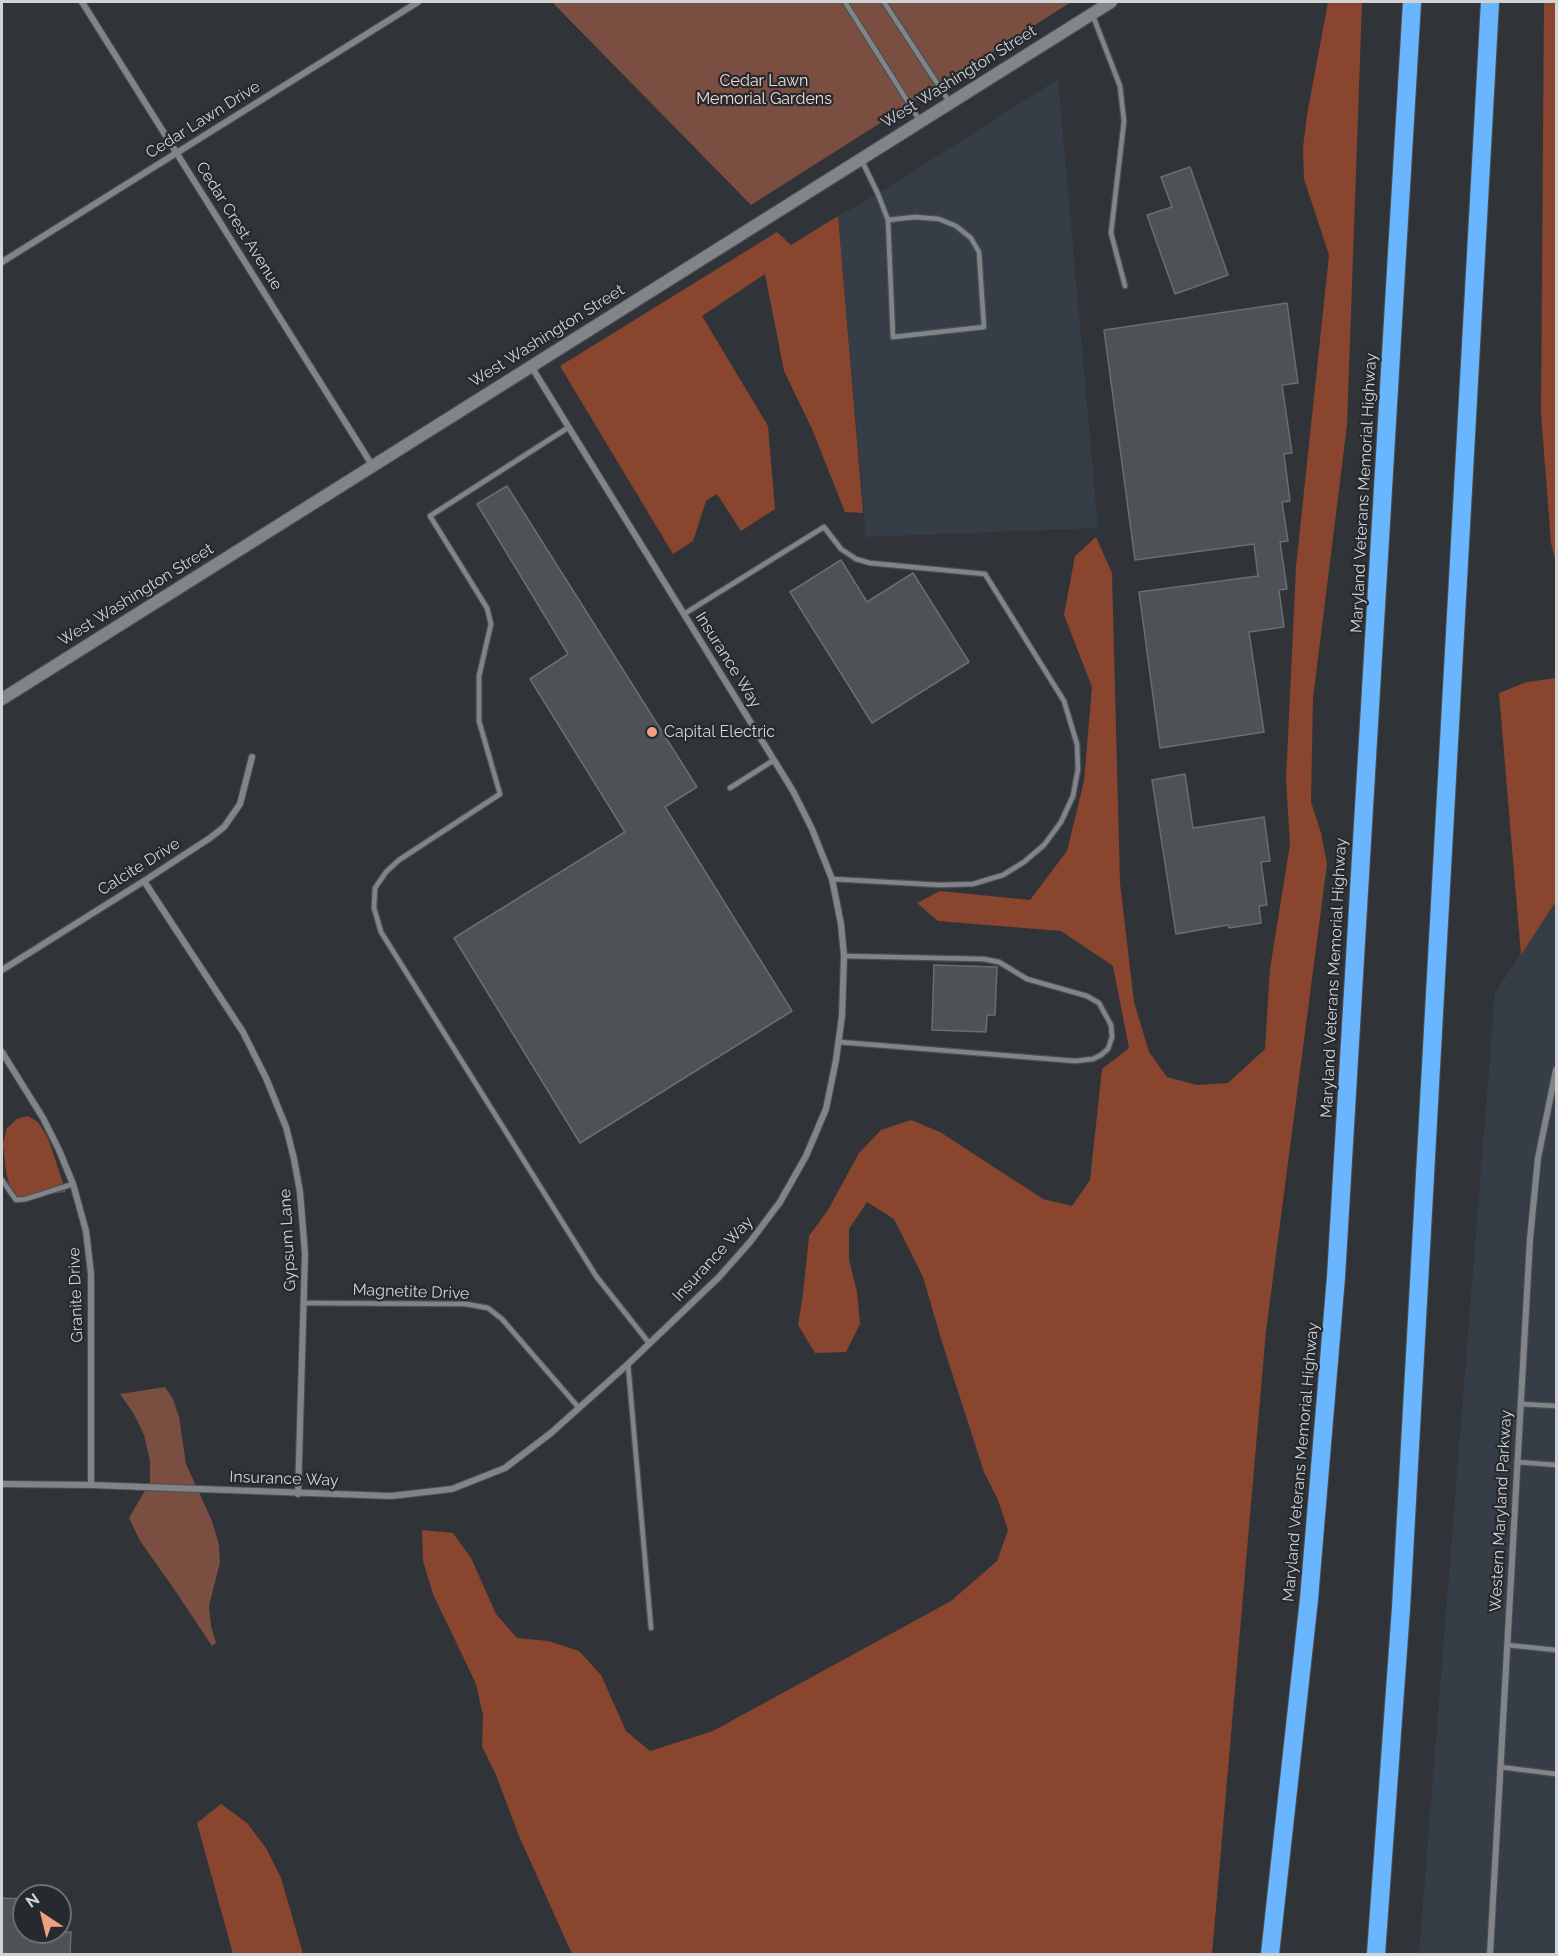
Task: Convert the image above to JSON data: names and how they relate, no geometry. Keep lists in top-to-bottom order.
{
  "streets": {
    "highway": ["Maryland Veterans Memorial Highway"],
    "main road": ["West Washington Street"],
    "street": [
      "Cedar Lawn Drive",
      "Cedar Crest Avenue",
      "Insurance Way",
      "Calcite Drive",
      "Gypsum Lane",
      "Granite Drive",
      "Western Maryland Parkway"
    ],
    "lane": ["Magnetite Drive"]
  },
  "crossings": [
    ["West Washington Street", "Cedar Crest Avenue"],
    ["West Washington Street", "Insurance Way"],
    ["Cedar Lawn Drive", "Cedar Crest Avenue"],
    ["Insurance Way", "Gypsum Lane"],
    ["Insurance Way", "Magnetite Drive"],
    ["Insurance Way", "Granite Drive"],
    ["Calcite Drive", "Gypsum Lane"],
    ["Gypsum Lane", "Magnetite Drive"]
  ],
  "parks": ["Cedar Lawn Memorial Gardens"],
  "places": ["Capital Electric"],
  "north": "top left"
}
